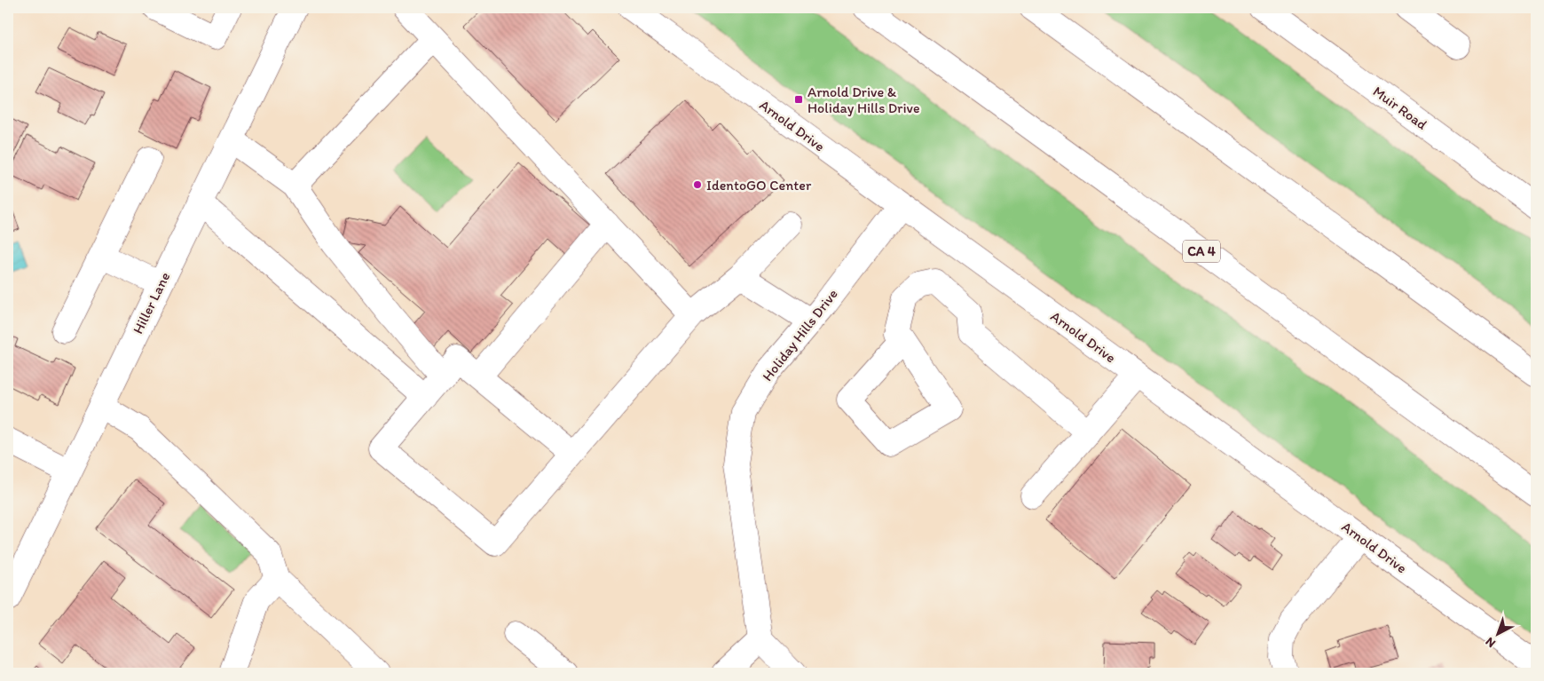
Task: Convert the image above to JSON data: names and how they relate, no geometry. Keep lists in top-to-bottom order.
{
  "streets": {
    "main road": [
      "Muir Road",
      "Arnold Drive",
      "CA 4",
      "Hiller Lane",
      "Holiday Hills Drive"
    ]
  },
  "crossings": [
    ["Arnold Drive", "Holiday Hills Drive"]
  ],
  "places": {
    "transit": ["Arnold Drive & Holiday Hills Drive"],
    "other": ["IdentoGO Center"]
  },
  "north": "bottom left"
}
